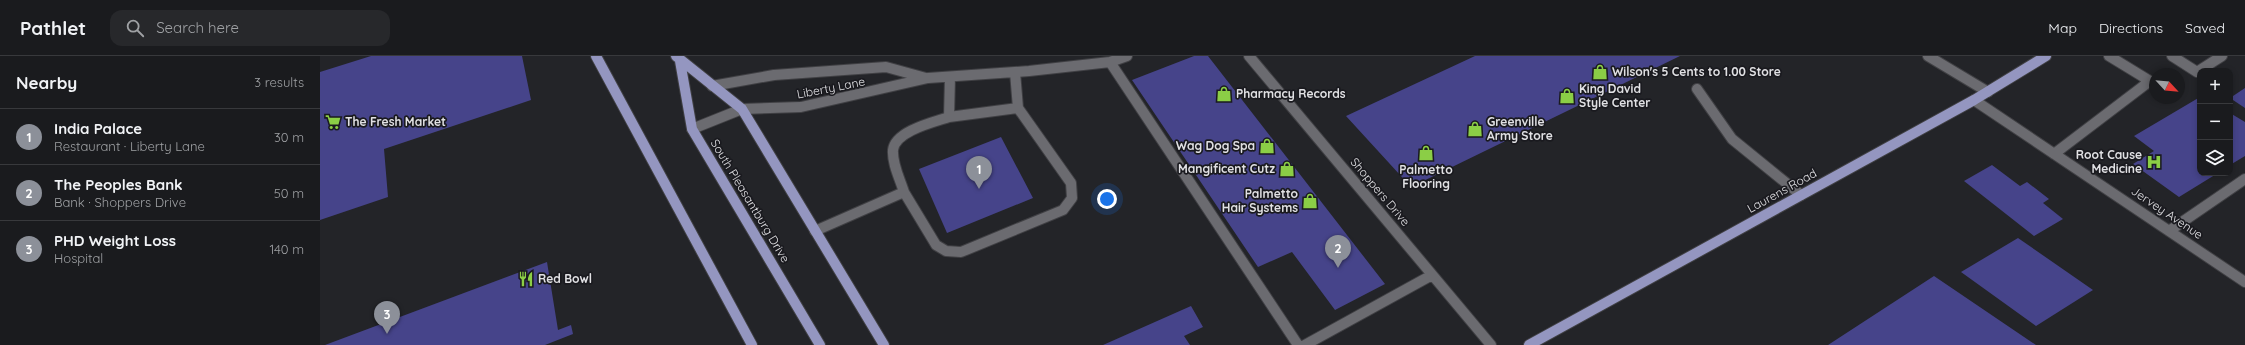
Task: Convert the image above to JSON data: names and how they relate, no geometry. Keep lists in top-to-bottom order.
{
  "streets": {
    "main road": ["Laurens Road", "South Pleasantburg Drive"],
    "street": ["Liberty Lane", "Shoppers Drive", "Jervey Avenue"]
  },
  "crossings": [
    ["Liberty Lane", "South Pleasantburg Drive"],
    ["Laurens Road", "Jervey Avenue"]
  ],
  "places": {
    "shop": [
      "Wilson's 5 Cents to 1.00 Store",
      "Pharmacy Records",
      "King David Style Center",
      "Greenville Army Store",
      "Wag Dog Spa",
      "Palmetto Flooring",
      "Mangificent Cutz",
      "Palmetto Hair Systems"
    ],
    "supermarket": ["The Fresh Market"],
    "hospital": ["Root Cause Medicine"],
    "restaurant": ["Red Bowl"]
  },
  "north": "bottom right",
  "page": {
    "header": "Pathlet",
    "search": "Search here",
    "nav": ["Map", "Directions", "Saved"],
    "heading": ["Nearby", "3 results"],
    "map_buttons": ["+", "−"],
    "list": [
      {
        "mark": "1",
        "name": "India Palace",
        "note": "Restaurant · Liberty Lane",
        "value": "30 m"
      },
      {
        "mark": "2",
        "name": "The Peoples Bank",
        "note": "Bank · Shoppers Drive",
        "value": "50 m"
      },
      {
        "mark": "3",
        "name": "PHD Weight Loss",
        "note": "Hospital",
        "value": "140 m"
      }
    ],
    "pins": ["1", "2", "3"]
  }
}
